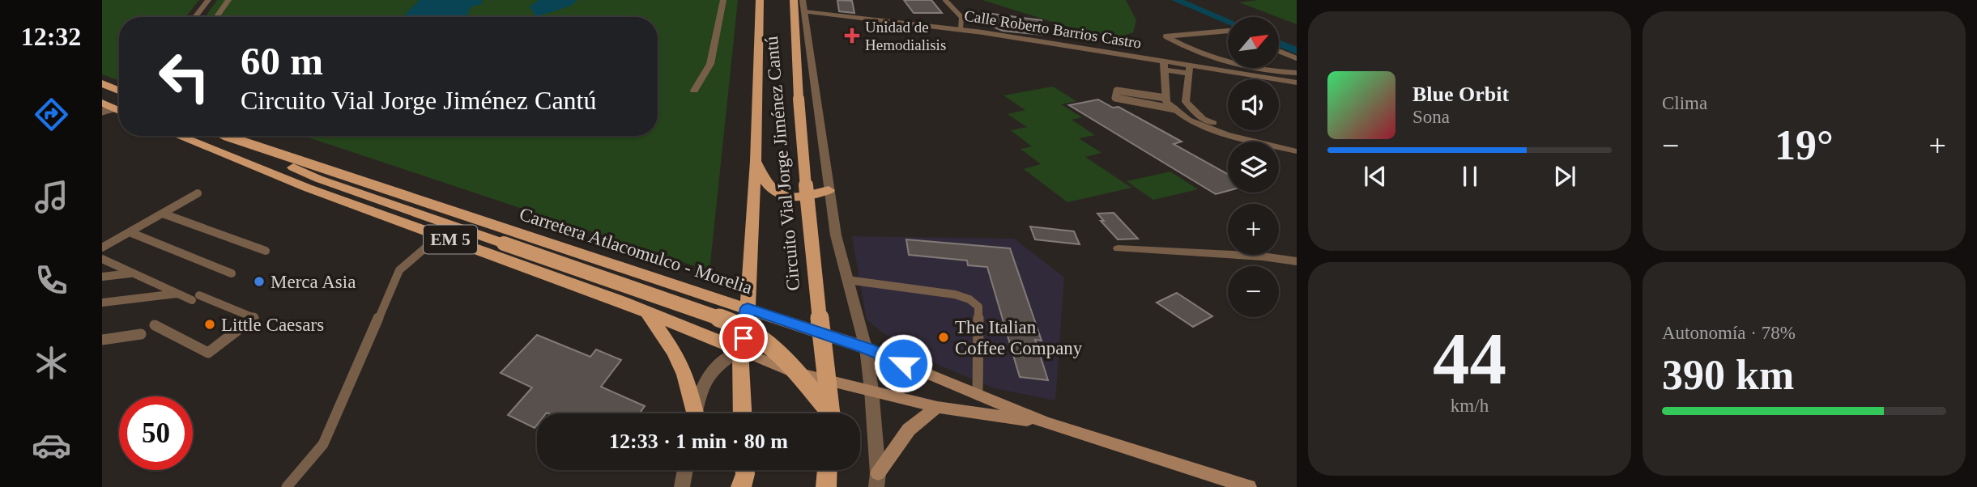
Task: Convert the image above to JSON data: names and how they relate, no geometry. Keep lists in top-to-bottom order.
{
  "streets": {
    "main road": ["Circuito Vial Jorge Jiménez Cantú", "EM 5", "Carretera Atlacomulco - Morelia"],
    "street": ["Calle Roberto Barrios Castro"]
  },
  "crossings": [
    ["Calle Roberto Barrios Castro", "Circuito Vial Jorge Jiménez Cantú"],
    ["Circuito Vial Jorge Jiménez Cantú", "Carretera Atlacomulco - Morelia"]
  ],
  "places": {
    "health": ["Unidad de Hemodialisis"],
    "other": ["Merca Asia", "Little Caesars", "The Italian Coffee Company"]
  },
  "north": "top right",
  "page": {
    "tabs": "12:32",
    "tile": [
      "Clima",
      ["44", "km/h"],
      ["Autonomía · 78%", "390 km"]
    ],
    "map_buttons": ["+", "−"],
    "turn": ["60 m", "Circuito Vial Jorge Jiménez Cantú"],
    "song": ["Blue Orbit", "Sona"],
    "heat": ["−", "19°", "+"],
    "limit": "50",
    "trip": "12:33 · 1 min · 80 m"
  }
}
